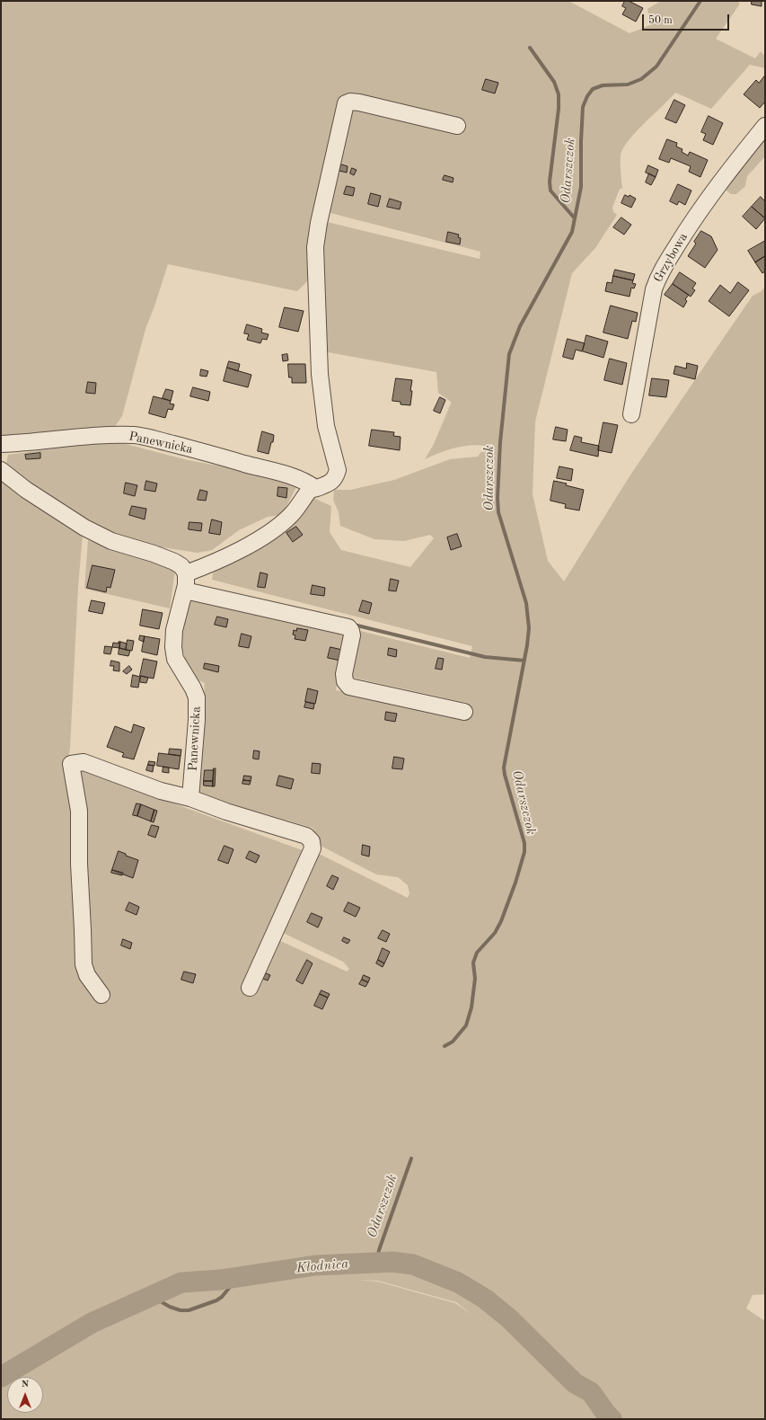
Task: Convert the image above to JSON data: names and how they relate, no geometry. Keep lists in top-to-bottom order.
{
  "streets": {
    "street": ["Grzybowa", "Panewnicka"]
  },
  "water": ["Odarszczok", "Kłodnica"],
  "scale_bar": "50 m",
  "north": "top"
}
